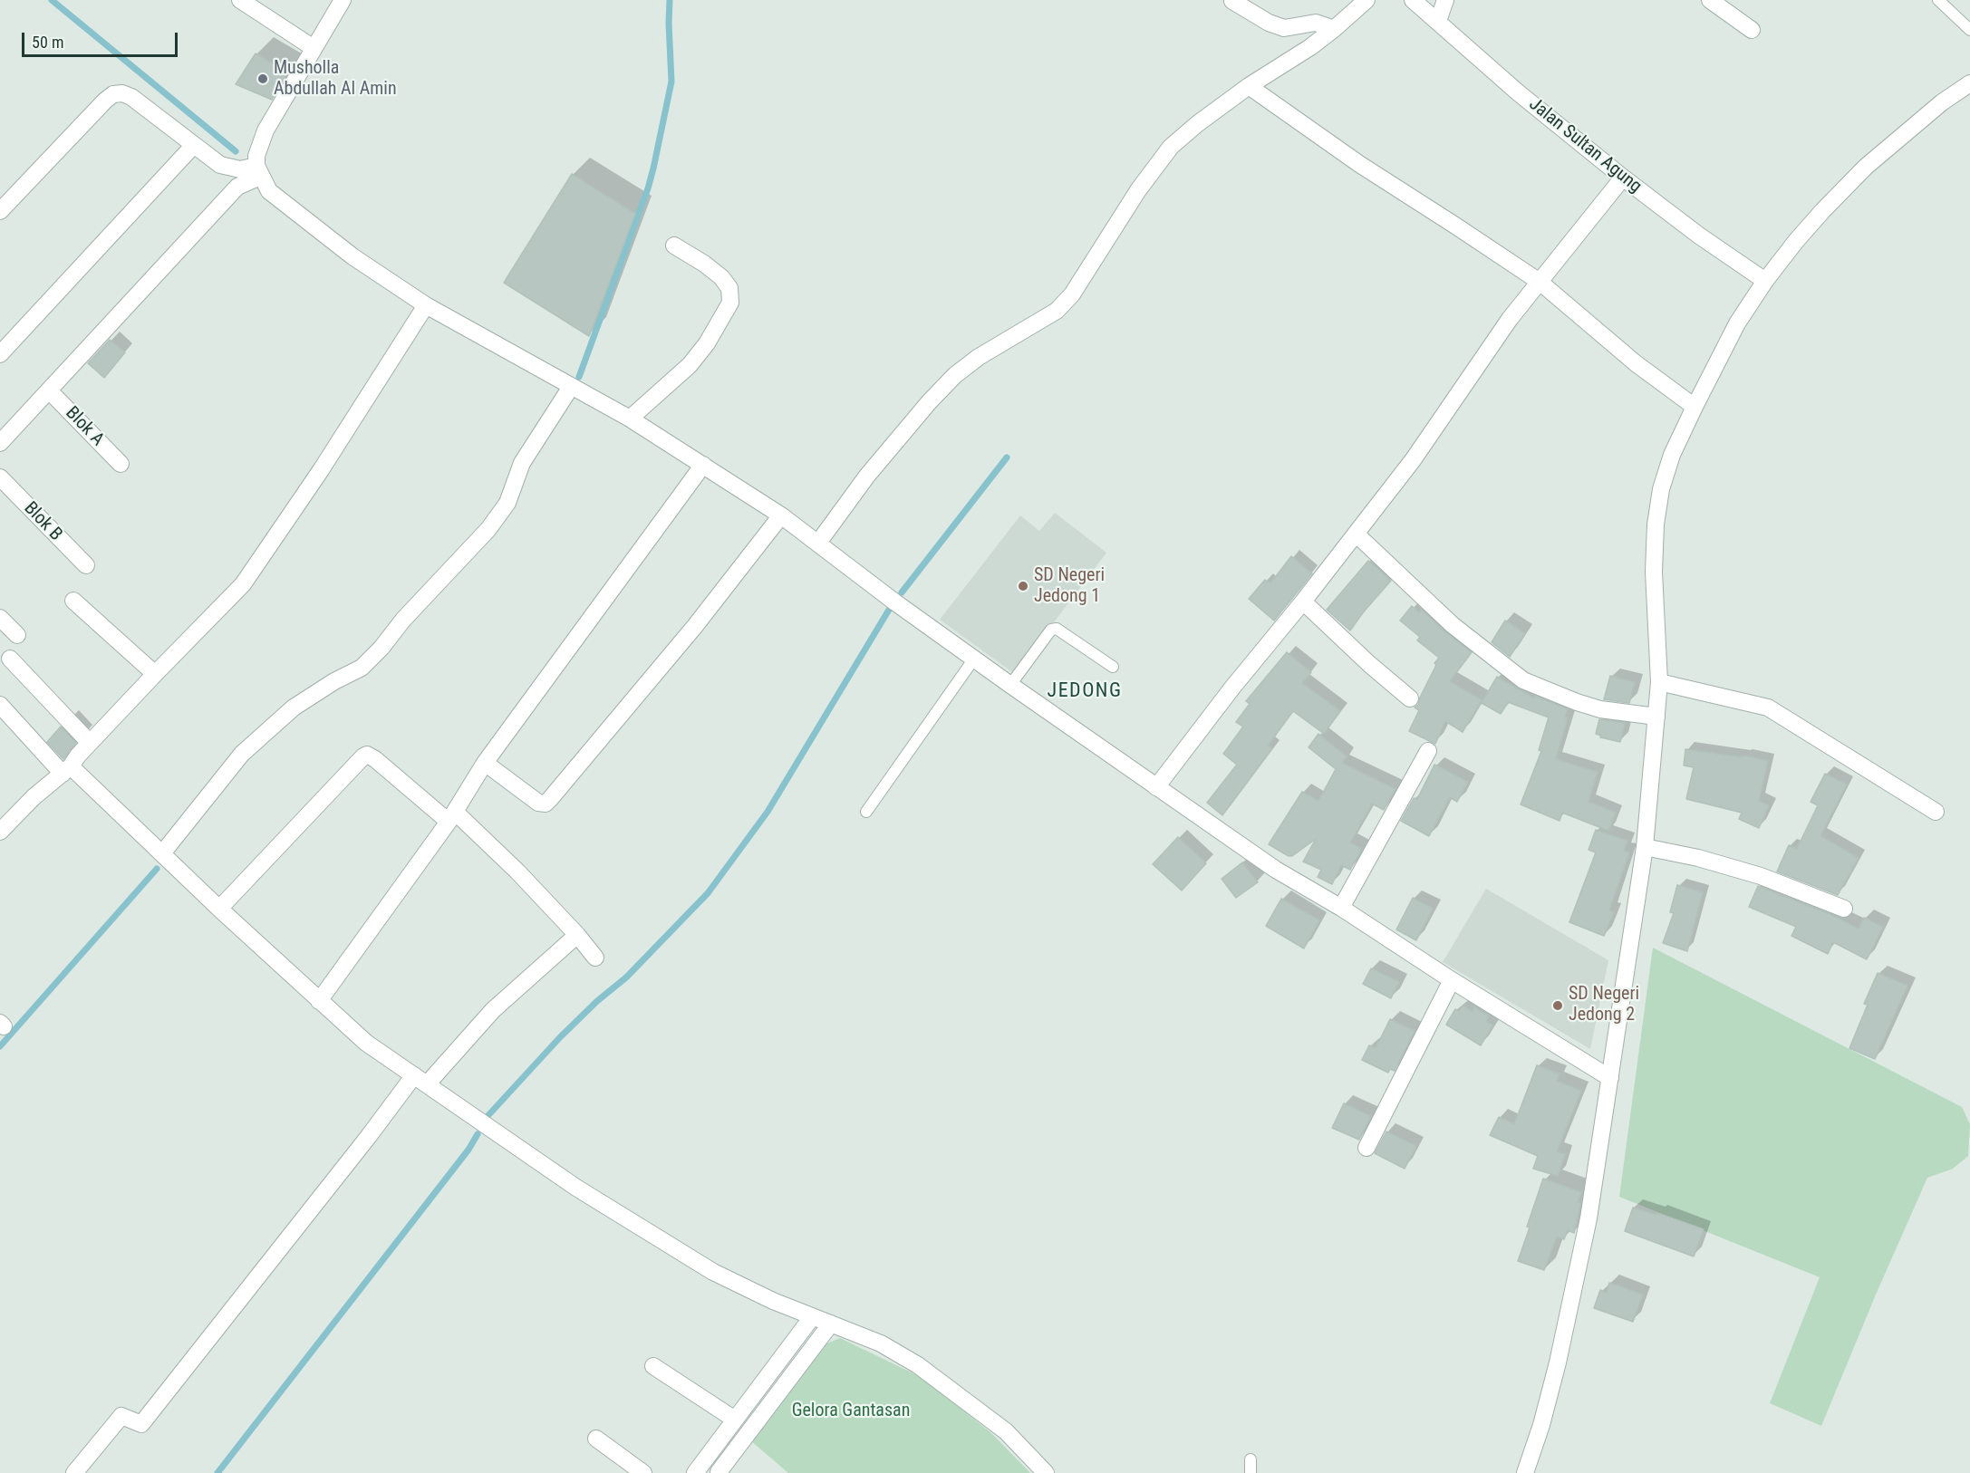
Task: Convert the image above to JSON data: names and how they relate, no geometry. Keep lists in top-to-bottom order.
{
  "streets": {
    "street": ["Jalan Sultan Agung", "Blok A", "Blok B"]
  },
  "districts": ["JEDONG"],
  "parks": ["Gelora Gantasan"],
  "places": ["Musholla Abdullah Al Amin", "SD Negeri Jedong 1", "SD Negeri Jedong 2"],
  "scale_bar": "50 m"
}
